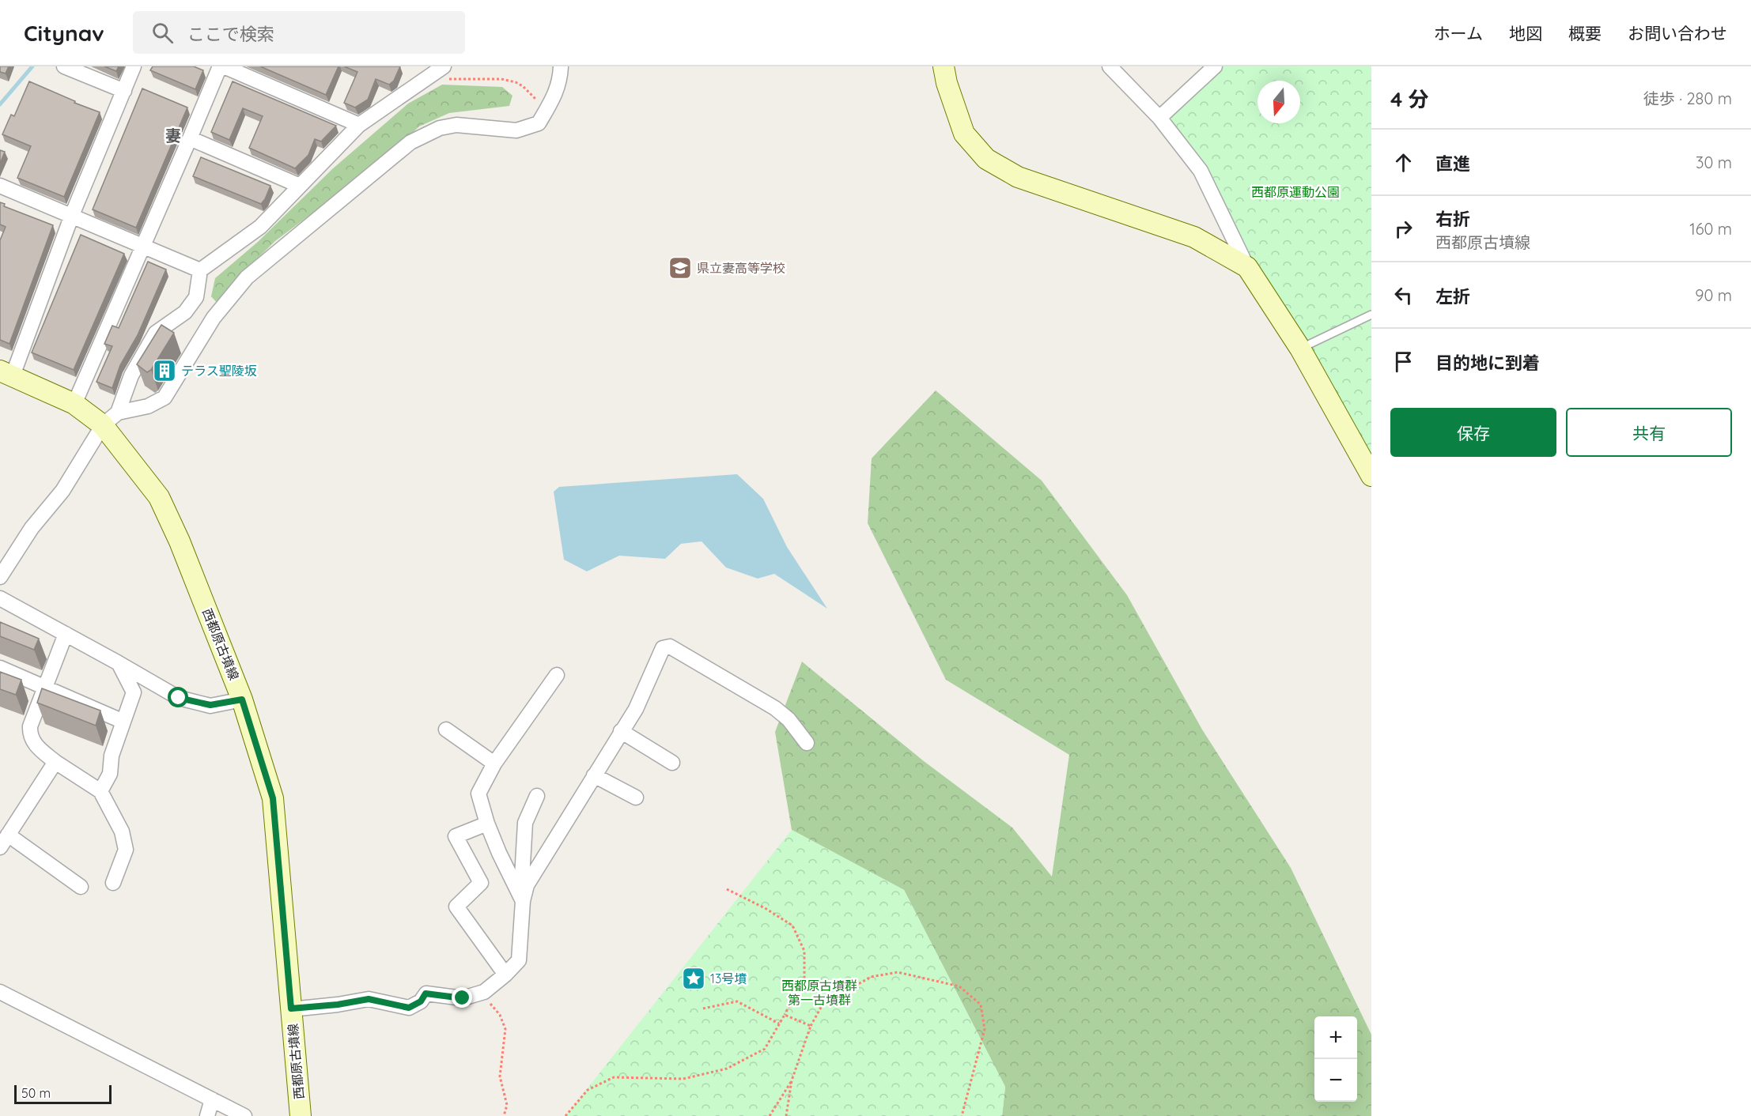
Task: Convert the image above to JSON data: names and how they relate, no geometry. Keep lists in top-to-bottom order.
{
  "streets": {
    "main road": ["西都原古墳線"]
  },
  "districts": ["妻"],
  "parks": ["西都原運動公園", "西都原古墳群 第一古墳群"],
  "places": {
    "school or university": ["県立妻高等学校"],
    "building": ["テラス聖陵坂"],
    "place": ["13号墳"]
  },
  "scale_bar": "50 m",
  "north": "bottom",
  "page": {
    "header": "Citynav",
    "search": "ここで検索",
    "nav": [
      "ホーム",
      "地図",
      "概要",
      "お問い合わせ"
    ],
    "heading": ["4 分", "徒歩 · 280 m"],
    "list": [
      ["直進", "30 m"],
      ["右折", "西都原古墳線", "160 m"],
      ["左折", "90 m"],
      "目的地に到着"
    ],
    "buttons": ["保存", "共有"],
    "map_buttons": ["+", "−"],
    "scale": "50 m"
  }
}
